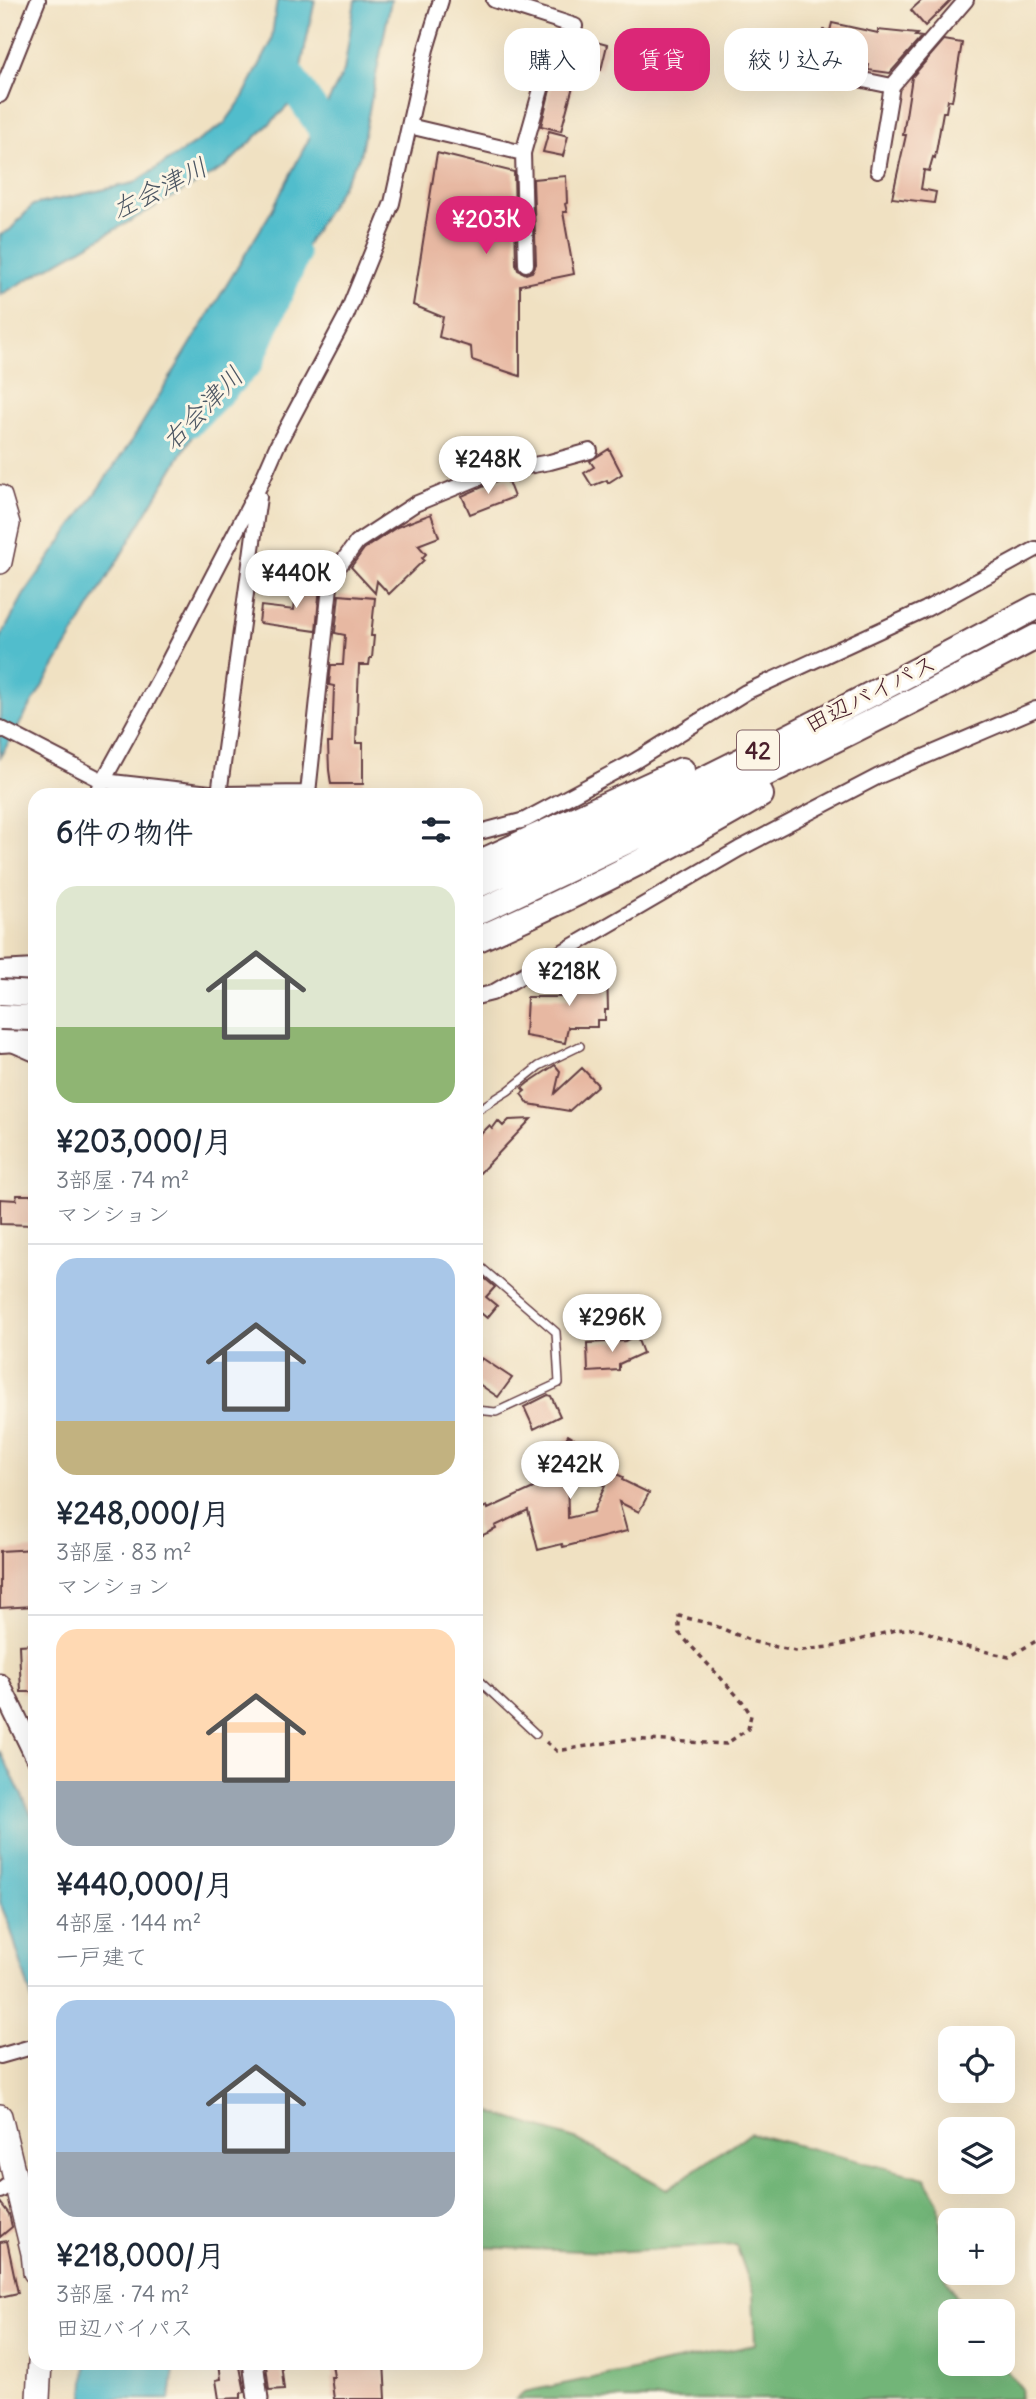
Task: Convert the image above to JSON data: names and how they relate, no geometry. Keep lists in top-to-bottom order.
{
  "streets": {
    "highway": ["田辺バイパス", "42"]
  },
  "water": ["左会津川", "右会津川"],
  "page": {
    "chip": ["購入", "賃貸", "絞り込み"],
    "price": [
      "¥203K",
      "¥248K",
      "¥440K",
      "¥218K",
      "¥296K",
      "¥242K"
    ],
    "heading": "6件の物件",
    "list": [
      {
        "name": "¥203,000/月",
        "note": "3部屋 · 74 m² · マンション"
      },
      {
        "name": "¥248,000/月",
        "note": "3部屋 · 83 m² · マンション"
      },
      {
        "name": "¥440,000/月",
        "note": "4部屋 · 144 m² · 一戸建て"
      },
      {
        "name": "¥218,000/月",
        "note": "3部屋 · 74 m² · 田辺バイパス"
      }
    ],
    "map_buttons": ["+", "−"]
  }
}
